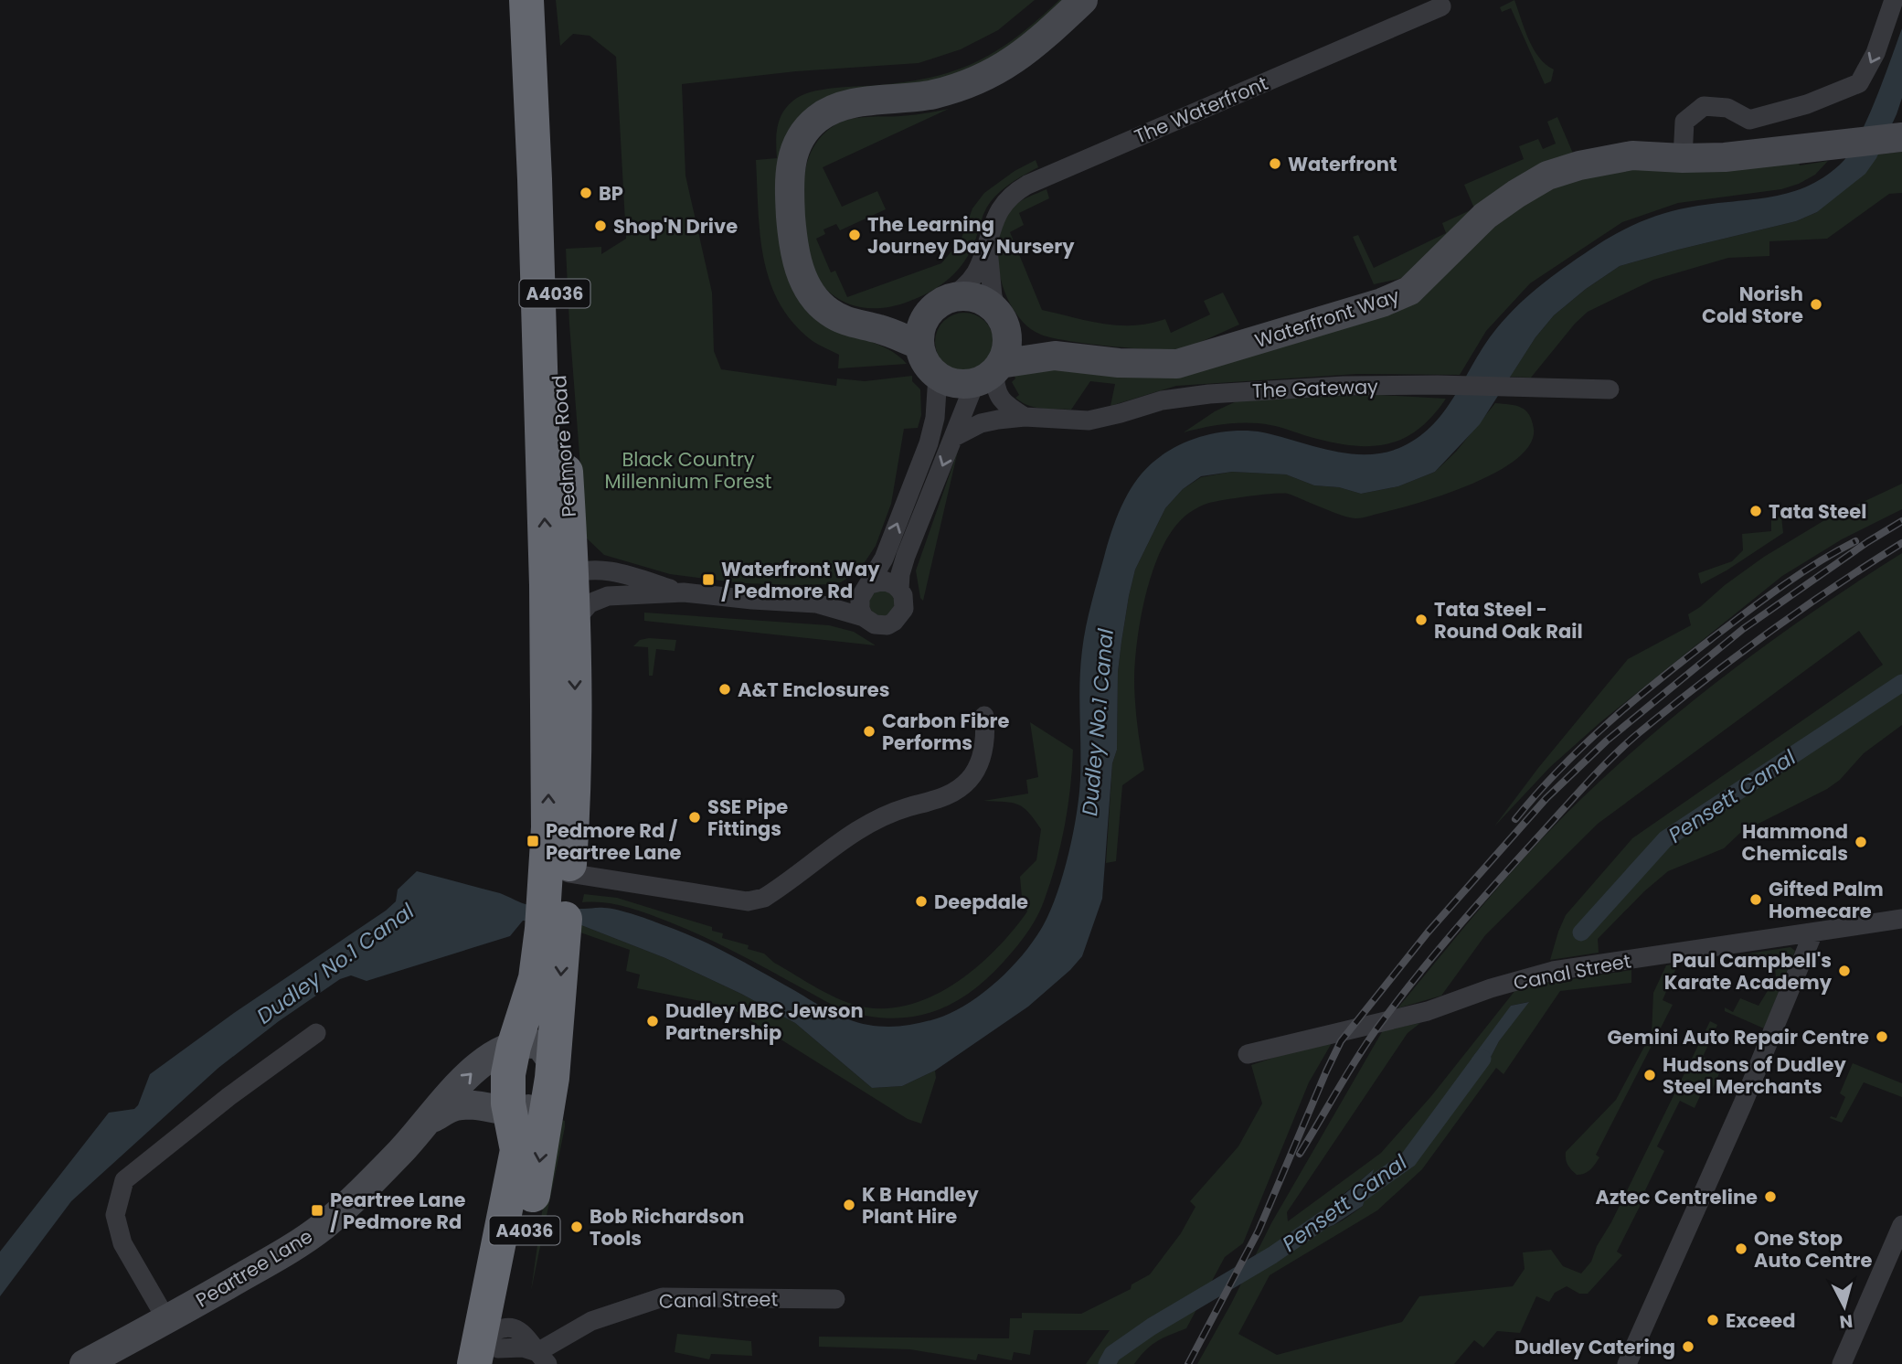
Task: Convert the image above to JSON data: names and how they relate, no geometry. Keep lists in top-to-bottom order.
{
  "streets": {
    "highway": ["A4036", "Pedmore Road"],
    "street": [
      "The Waterfront",
      "Waterfront Way",
      "The Gateway",
      "Canal Street",
      "Peartree Lane"
    ]
  },
  "crossings": [
    ["The Waterfront", "Waterfront Way"],
    ["A4036", "Pedmore Road"],
    ["A4036", "Canal Street"],
    ["A4036", "Peartree Lane"]
  ],
  "water": ["Dudley No.1 Canal", "Pensett Canal"],
  "parks": ["Black Country Millennium Forest"],
  "places": {
    "other": [
      "Waterfront",
      "BP",
      "Shop'N Drive",
      "The Learning Journey Day Nursery",
      "Norish Cold Store",
      "Tata Steel",
      "Tata Steel - Round Oak Rail",
      "A&T Enclosures",
      "Carbon Fibre Performs",
      "SSE Pipe Fittings",
      "Hammond Chemicals",
      "Gifted Palm Homecare",
      "Deepdale",
      "Paul Campbell's Karate Academy",
      "Dudley MBC Jewson Partnership",
      "Gemini Auto Repair Centre",
      "Hudsons of Dudley Steel Merchants",
      "Aztec Centreline",
      "K B Handley Plant Hire",
      "Bob Richardson Tools",
      "One Stop Auto Centre",
      "Exceed",
      "Dudley Catering"
    ],
    "transit": ["Waterfront Way / Pedmore Rd", "Pedmore Rd / Peartree Lane", "Peartree Lane / Pedmore Rd"]
  },
  "north": "bottom"
}
